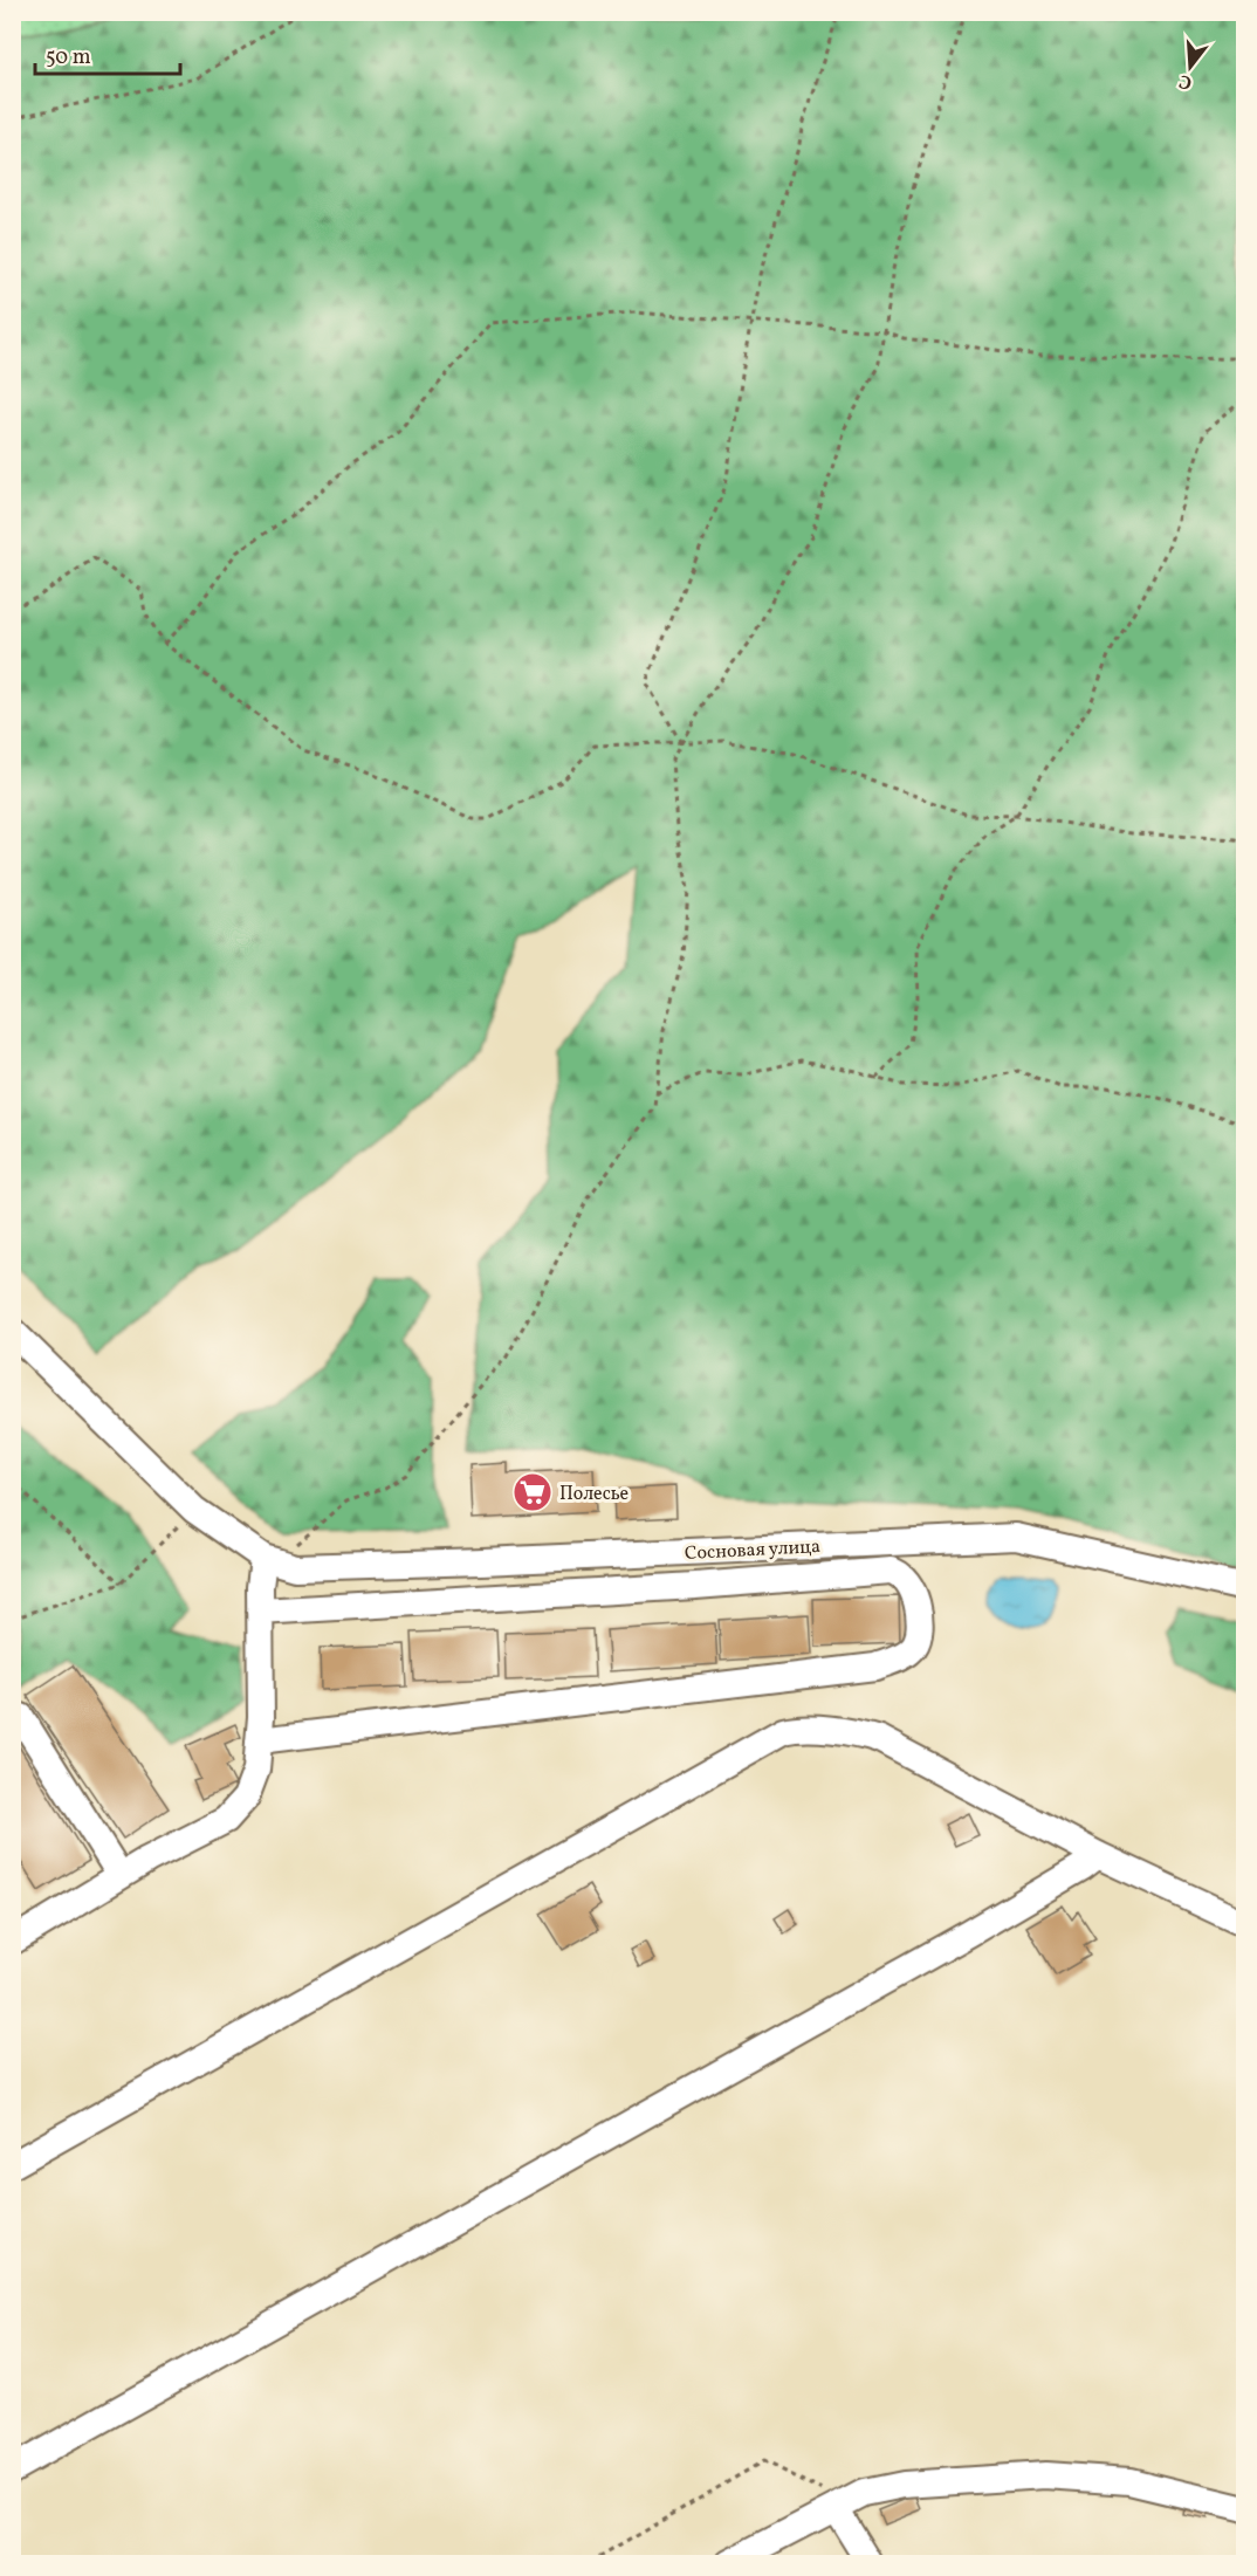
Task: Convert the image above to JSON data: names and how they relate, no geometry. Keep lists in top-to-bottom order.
{
  "streets": {
    "street": ["Сосновая улица"]
  },
  "places": {
    "supermarket": ["Полесье"]
  },
  "scale_bar": "50 m",
  "north": "bottom"
}
